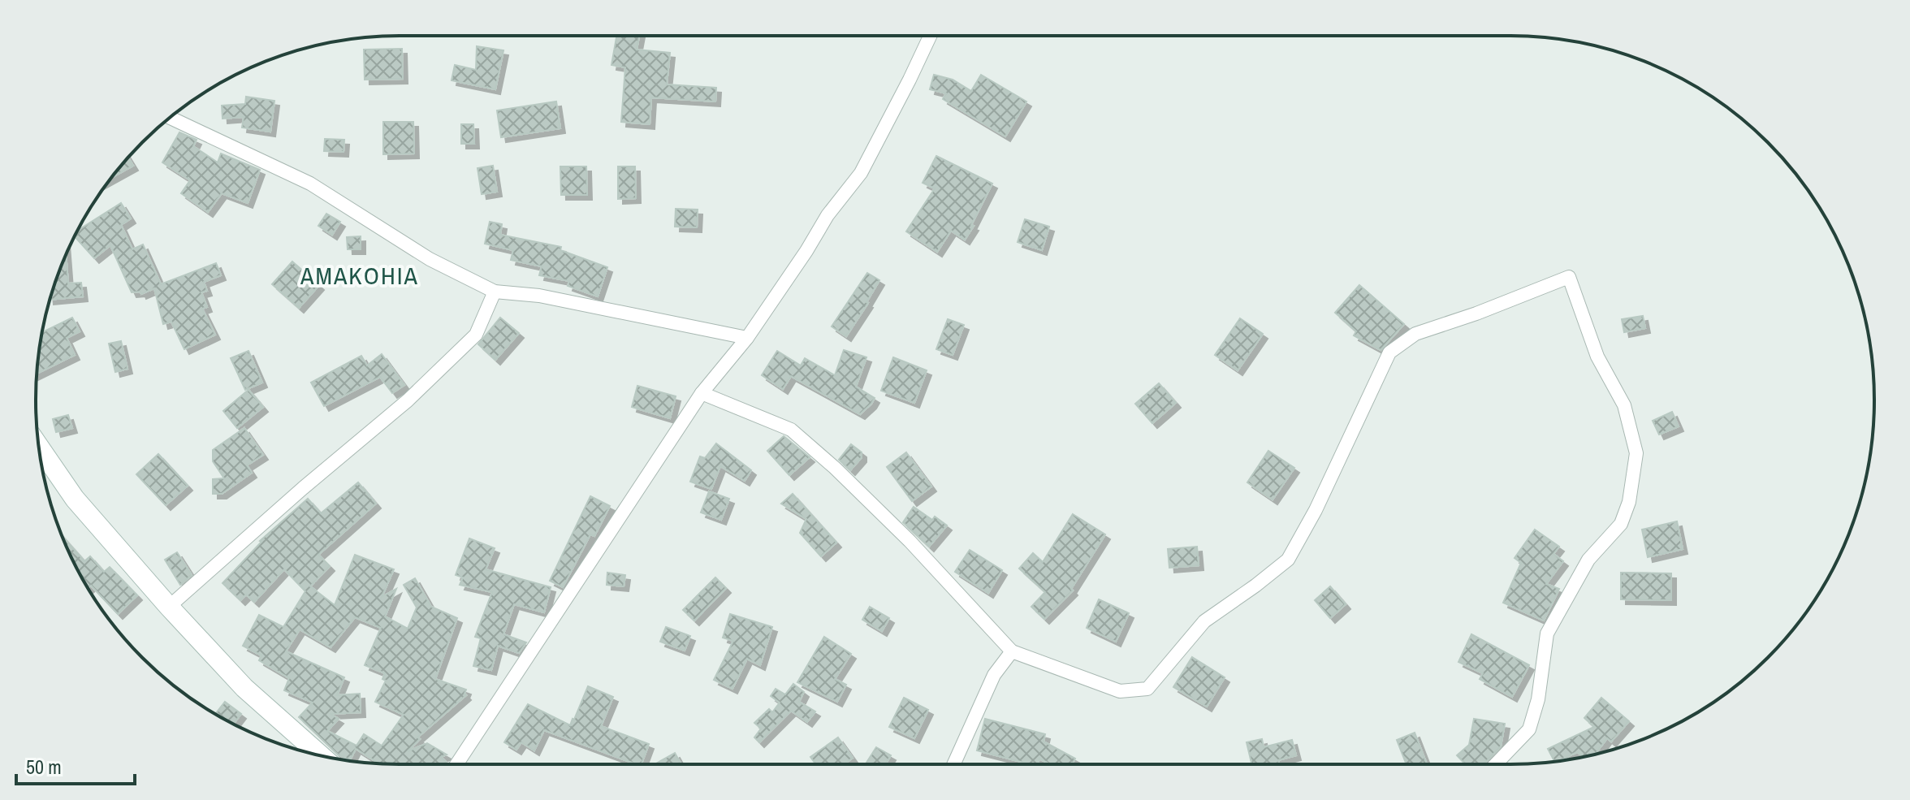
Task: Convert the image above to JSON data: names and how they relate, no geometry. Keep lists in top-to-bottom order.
{
  "districts": ["AMAKOHIA"],
  "scale_bar": "50 m"
}
